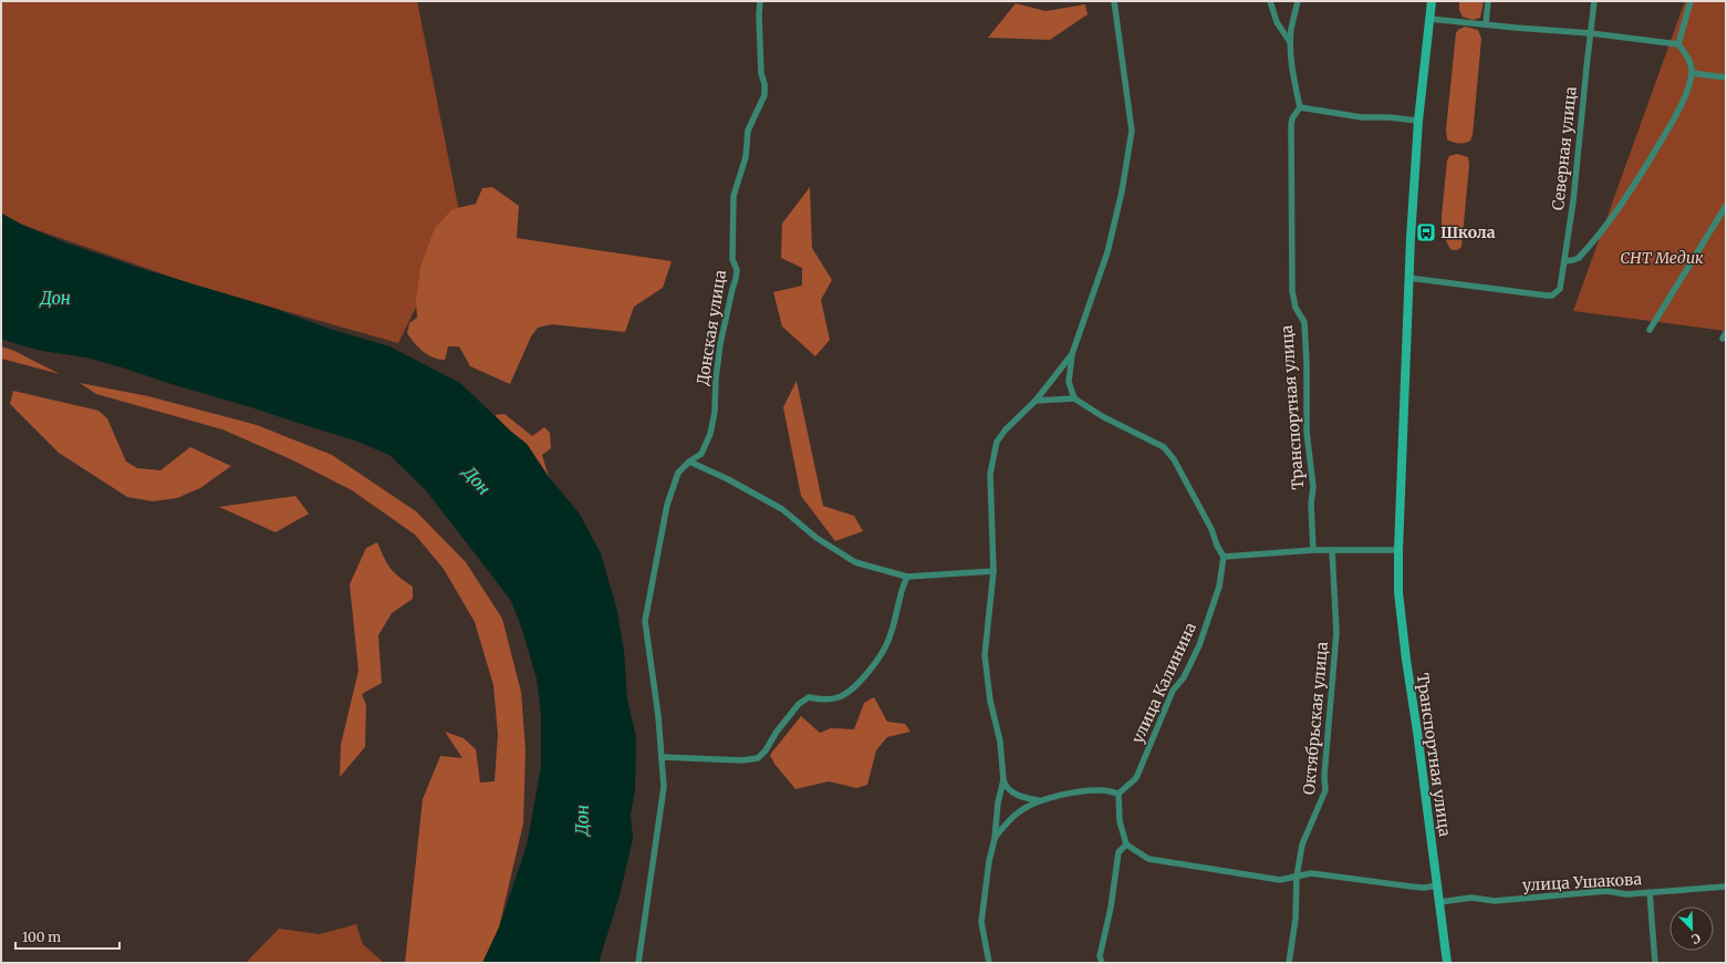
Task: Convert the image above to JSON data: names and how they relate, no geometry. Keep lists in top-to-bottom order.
{
  "streets": {
    "main road": ["Транспортная улица"],
    "street": [
      "Северная улица",
      "Донская улица",
      "улица Калинина",
      "Октябрьская улица",
      "улица Ушакова"
    ]
  },
  "crossings": [
    ["Северная улица", "Транспортная улица"],
    ["Транспортная улица", "улица Ушакова"]
  ],
  "water": ["Дон"],
  "parks": ["СНТ Медик"],
  "places": {
    "bus stop": ["Школа"]
  },
  "scale_bar": "100 m",
  "north": "bottom right"
}
